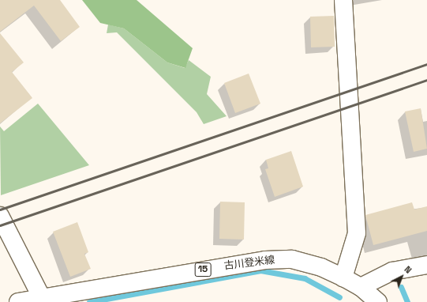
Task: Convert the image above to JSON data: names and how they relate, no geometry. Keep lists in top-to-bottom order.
{
  "streets": {
    "main road": ["古川登米線", "15"]
  },
  "north": "top right"
}
